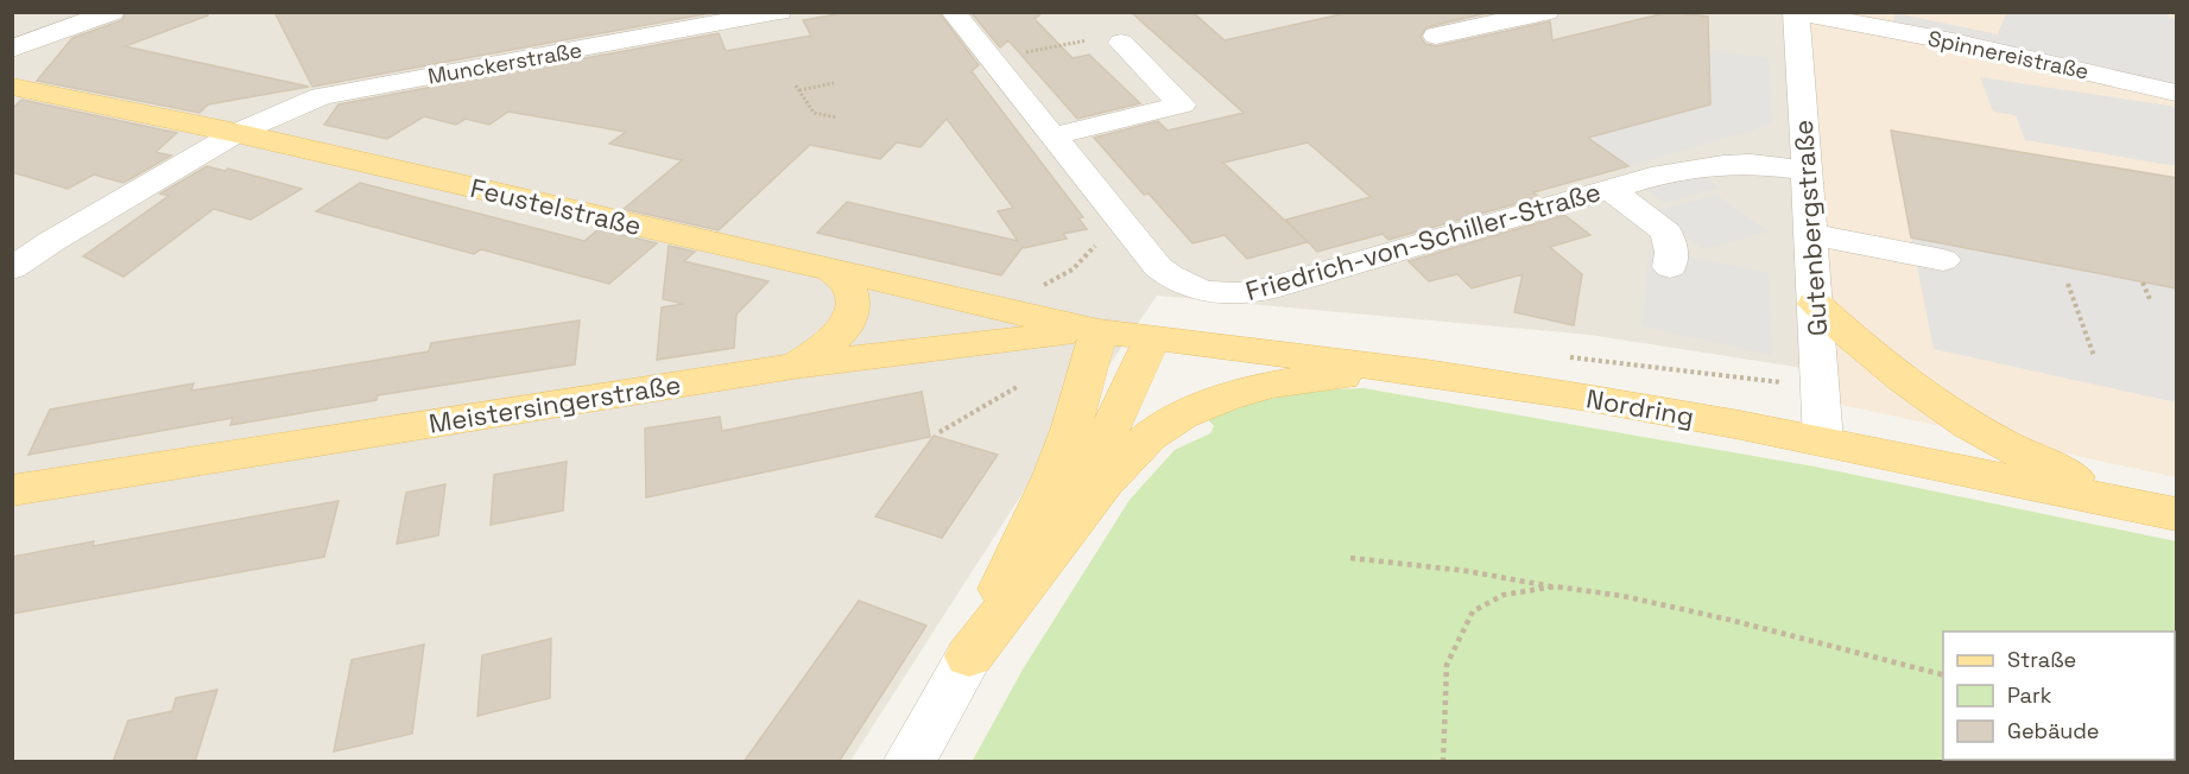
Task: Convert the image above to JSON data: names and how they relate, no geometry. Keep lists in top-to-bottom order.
{
  "streets": {
    "main road": ["Feustelstraße", "Meistersingerstraße", "Nordring"],
    "street": [
      "Spinnereistraße",
      "Munckerstraße",
      "Gutenbergstraße",
      "Friedrich-von-Schiller-Straße"
    ]
  },
  "crossings": [
    ["Spinnereistraße", "Gutenbergstraße"],
    ["Munckerstraße", "Feustelstraße"],
    ["Feustelstraße", "Meistersingerstraße"],
    ["Feustelstraße", "Nordring"],
    ["Gutenbergstraße", "Friedrich-von-Schiller-Straße"],
    ["Gutenbergstraße", "Nordring"],
    ["Meistersingerstraße", "Nordring"]
  ],
  "legend": ["Straße", "Park", "Gebäude"]
}
